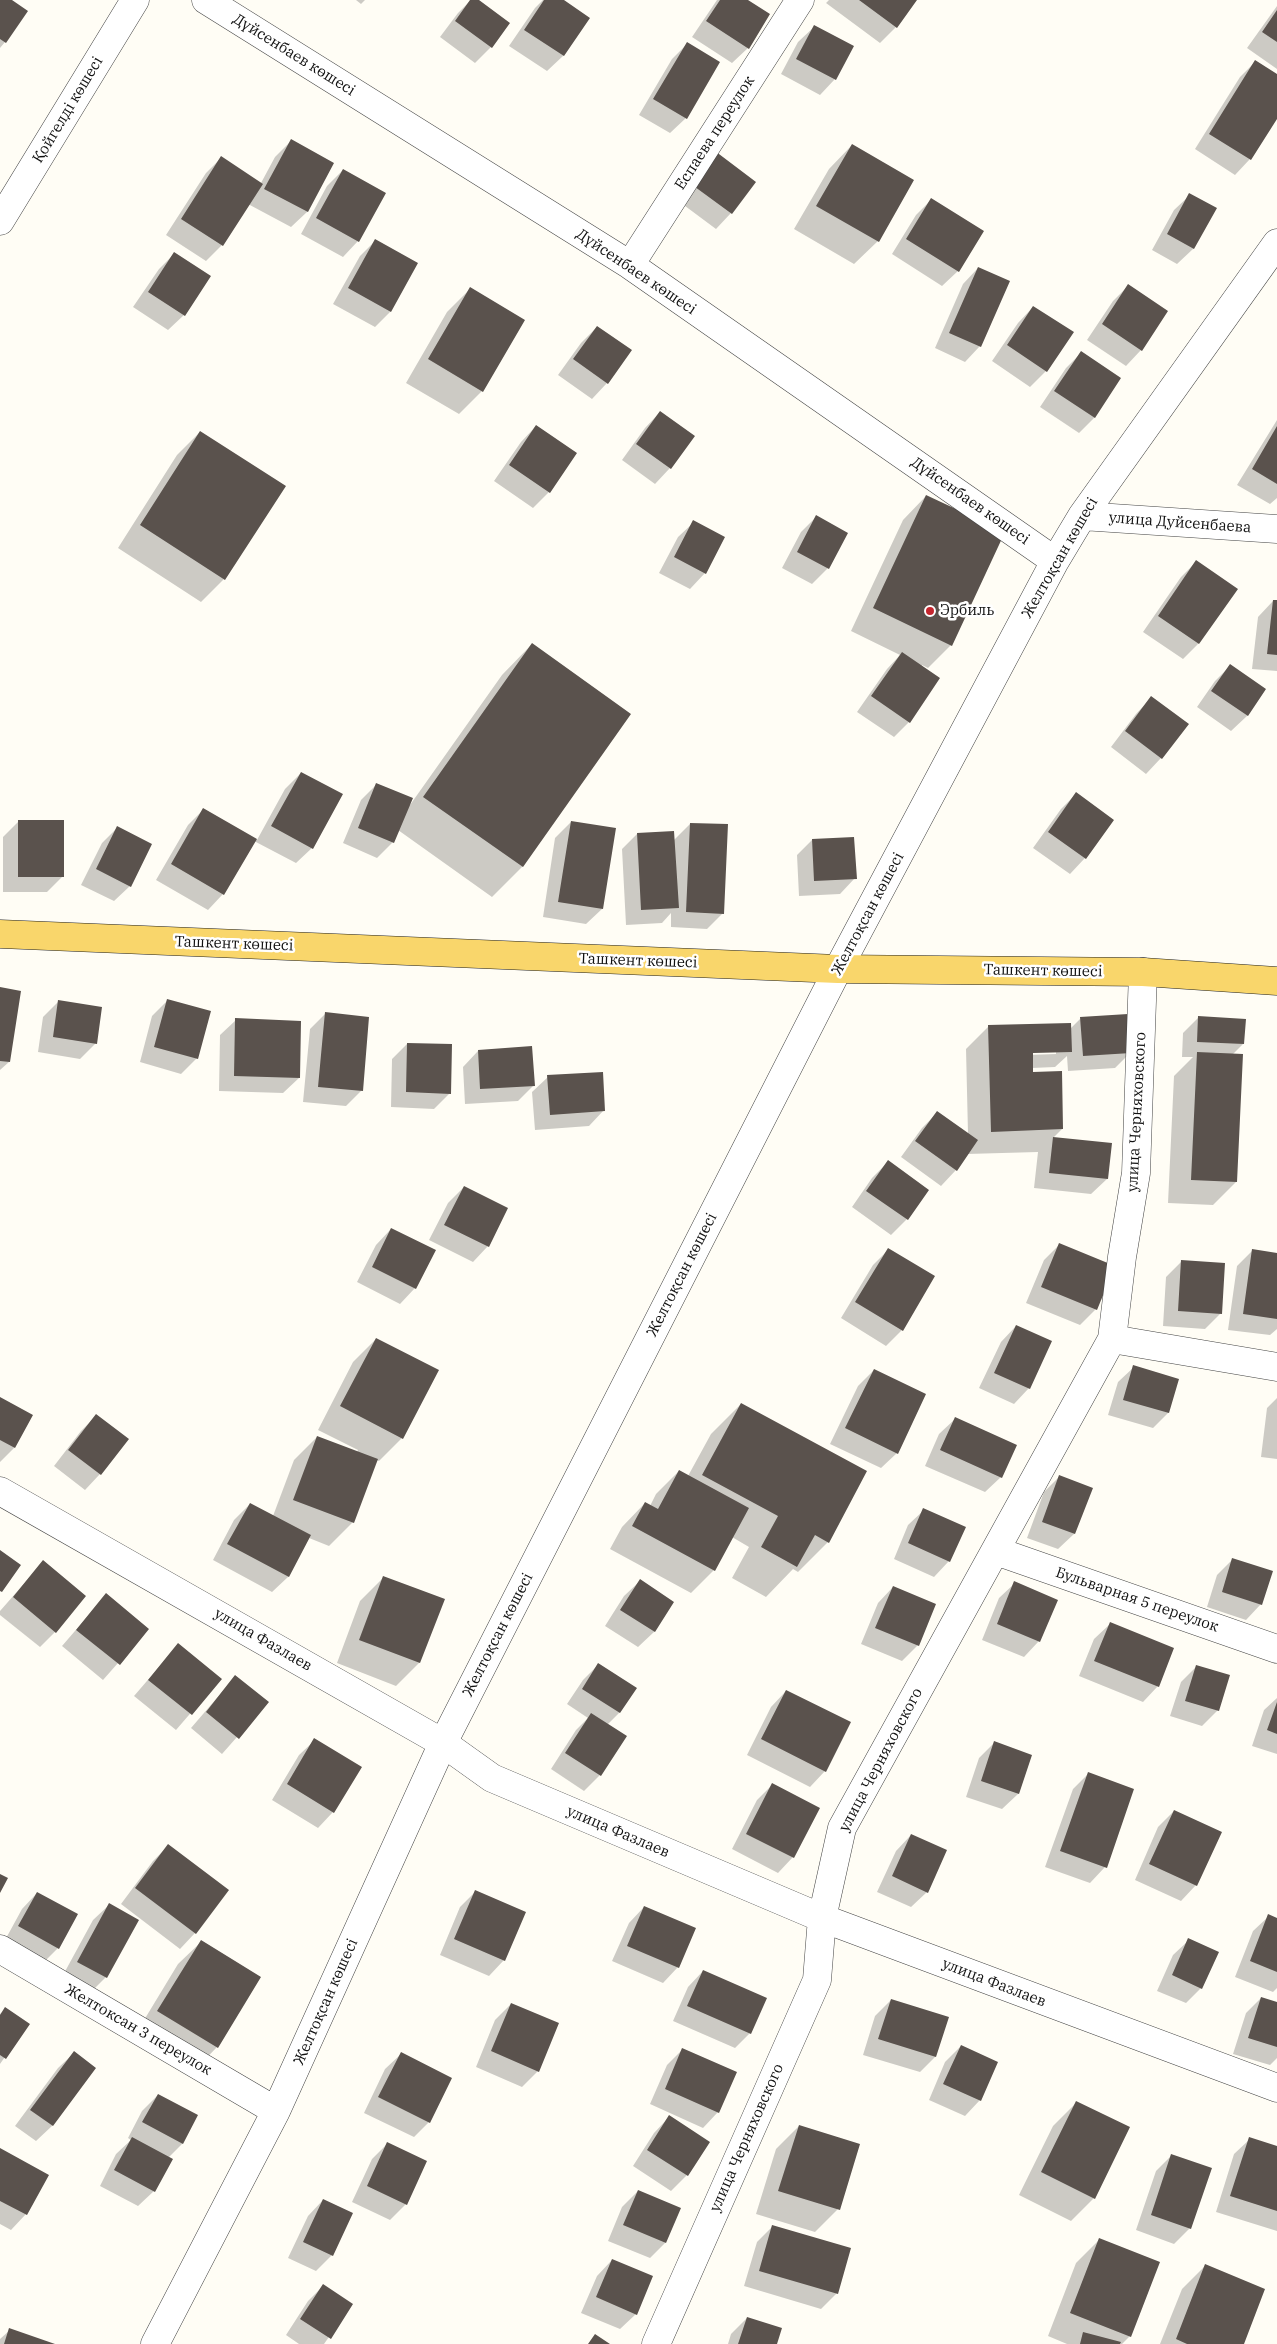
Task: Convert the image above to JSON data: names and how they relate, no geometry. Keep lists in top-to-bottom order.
{
  "streets": {
    "main road": ["Ташкент көшесі"],
    "street": [
      "Дүйсенбаев көшесі",
      "Қойгелді көшесі",
      "Еспаева переулок",
      "улица Дуйсенбаева",
      "Желтоқсан көшесі",
      "улица Черняховского",
      "Бульварная 5 переулок",
      "улица Фазлаев",
      "Желтоксан 3 переулок"
    ]
  },
  "crossings": [
    ["Дүйсенбаев көшесі", "Еспаева переулок"],
    ["Дүйсенбаев көшесі", "Желтоқсан көшесі"],
    ["улица Дуйсенбаева", "Желтоқсан көшесі"],
    ["Желтоқсан көшесі", "Ташкент көшесі"],
    ["Желтоқсан көшесі", "улица Фазлаев"],
    ["Желтоқсан көшесі", "Желтоксан 3 переулок"],
    ["Ташкент көшесі", "улица Черняховского"],
    ["улица Черняховского", "Бульварная 5 переулок"],
    ["улица Черняховского", "улица Фазлаев"]
  ],
  "places": ["Эрбиль"]
}
